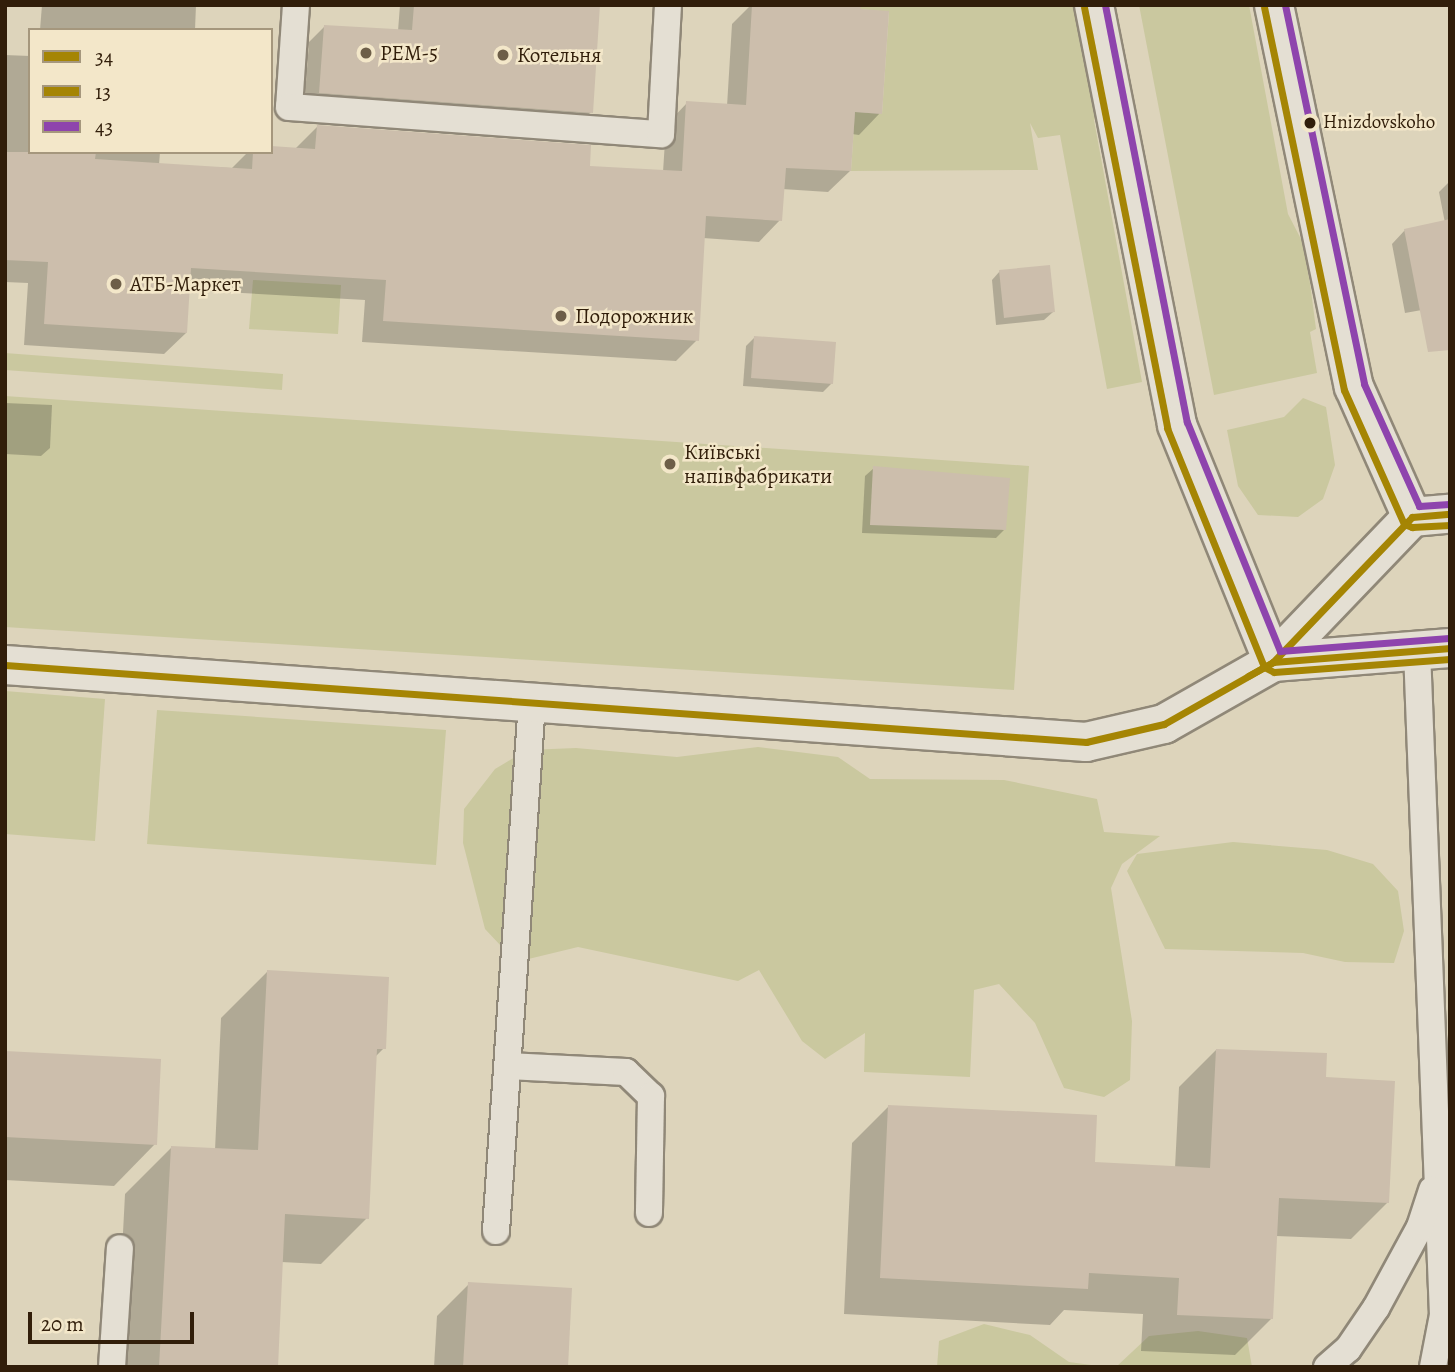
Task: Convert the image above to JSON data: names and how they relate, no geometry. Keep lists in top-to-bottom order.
{
  "places": [
    "РЕМ-5",
    "Котельня",
    "Hnizdovskoho",
    "АТБ-Маркет",
    "Подорожник",
    "Київські напівфабрикати"
  ],
  "lines": ["transit line 43", "transit line 13", "transit line 34"],
  "legend": ["34", "13", "43"],
  "scale_bar": "20 m"
}
